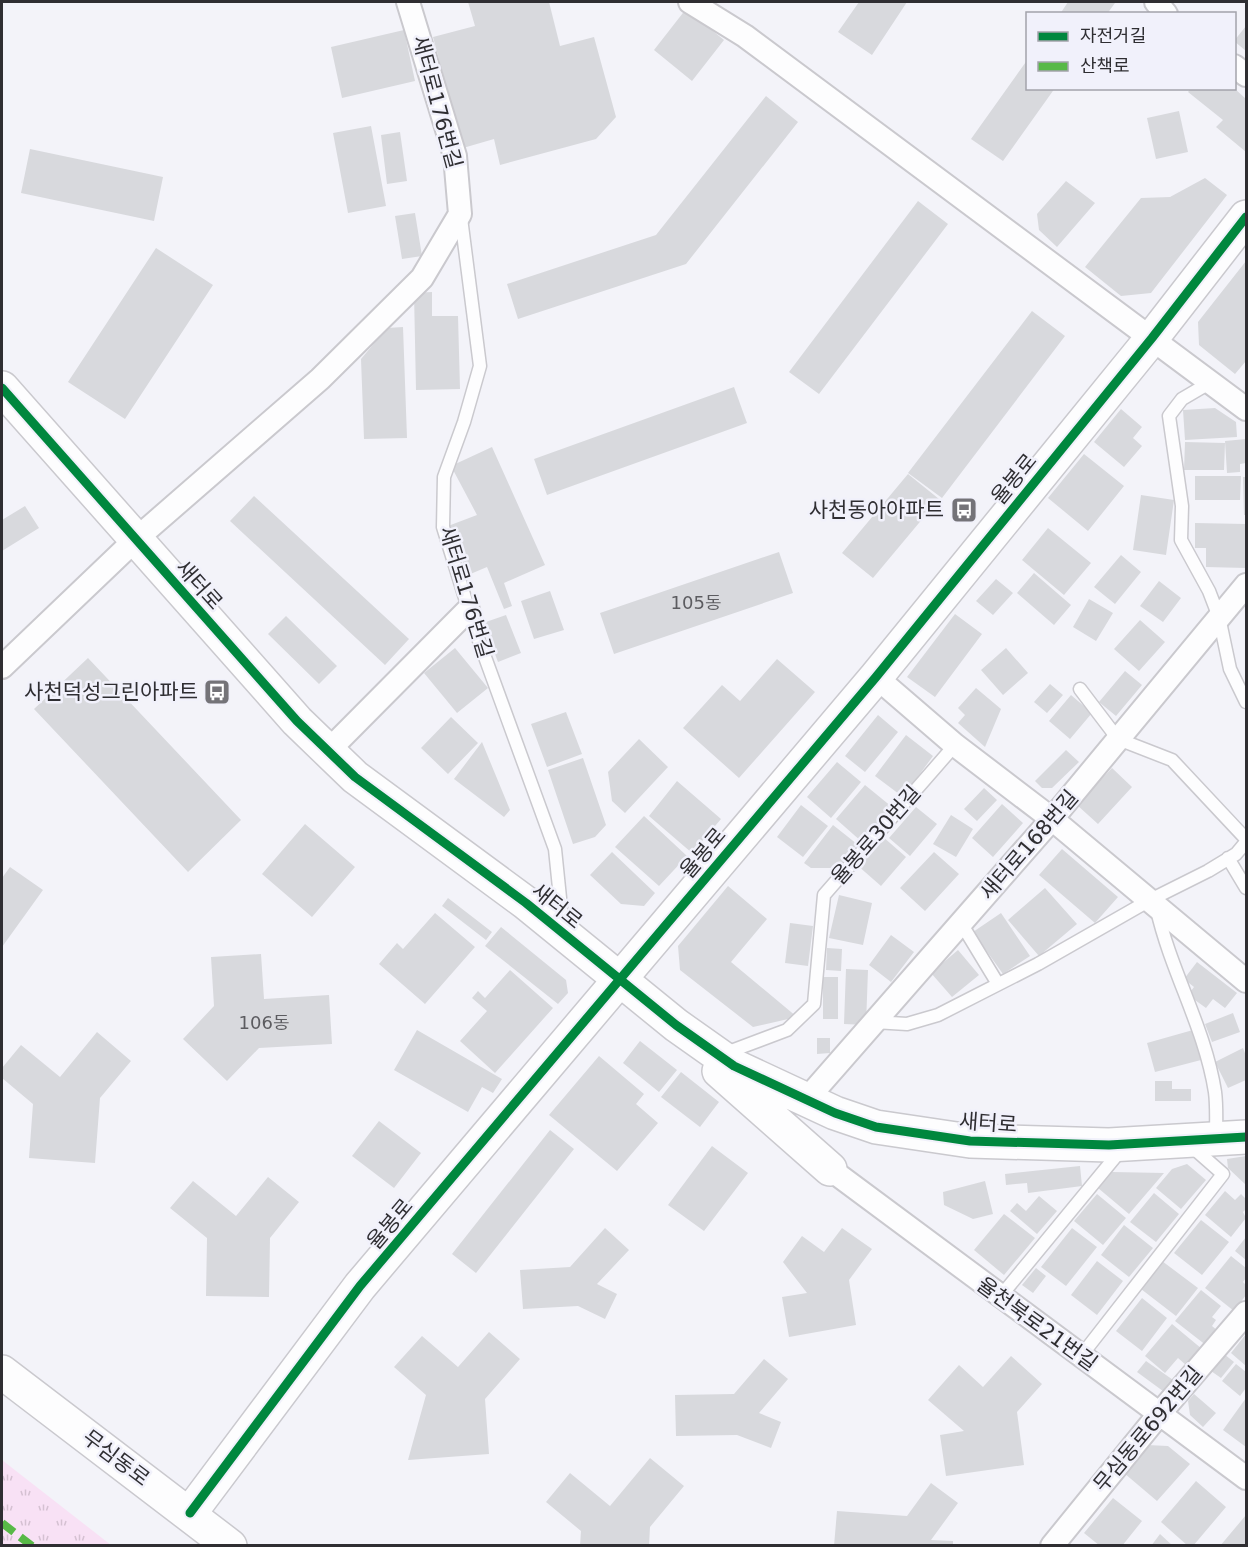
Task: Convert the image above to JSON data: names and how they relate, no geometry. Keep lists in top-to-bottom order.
{
  "streets": {
    "street": [
      "새터로176번길",
      "율봉로",
      "새터로",
      "새터로168번길",
      "율천북로21번길",
      "무심동로692번길",
      "무심동로"
    ],
    "lane": ["율봉로30번길"]
  },
  "crossings": [
    ["새터로176번길", "새터로"],
    ["율봉로", "새터로"],
    ["율봉로", "무심동로"],
    ["새터로", "율봉로30번길"],
    ["새터로", "새터로168번길"],
    ["율천북로21번길", "무심동로692번길"]
  ],
  "places": {
    "bus stop": ["사천동아아파트", "사천덕성그린아파트"]
  },
  "house_numbers": ["105동", "106동"],
  "legend": ["자전거길", "산책로"]
}
